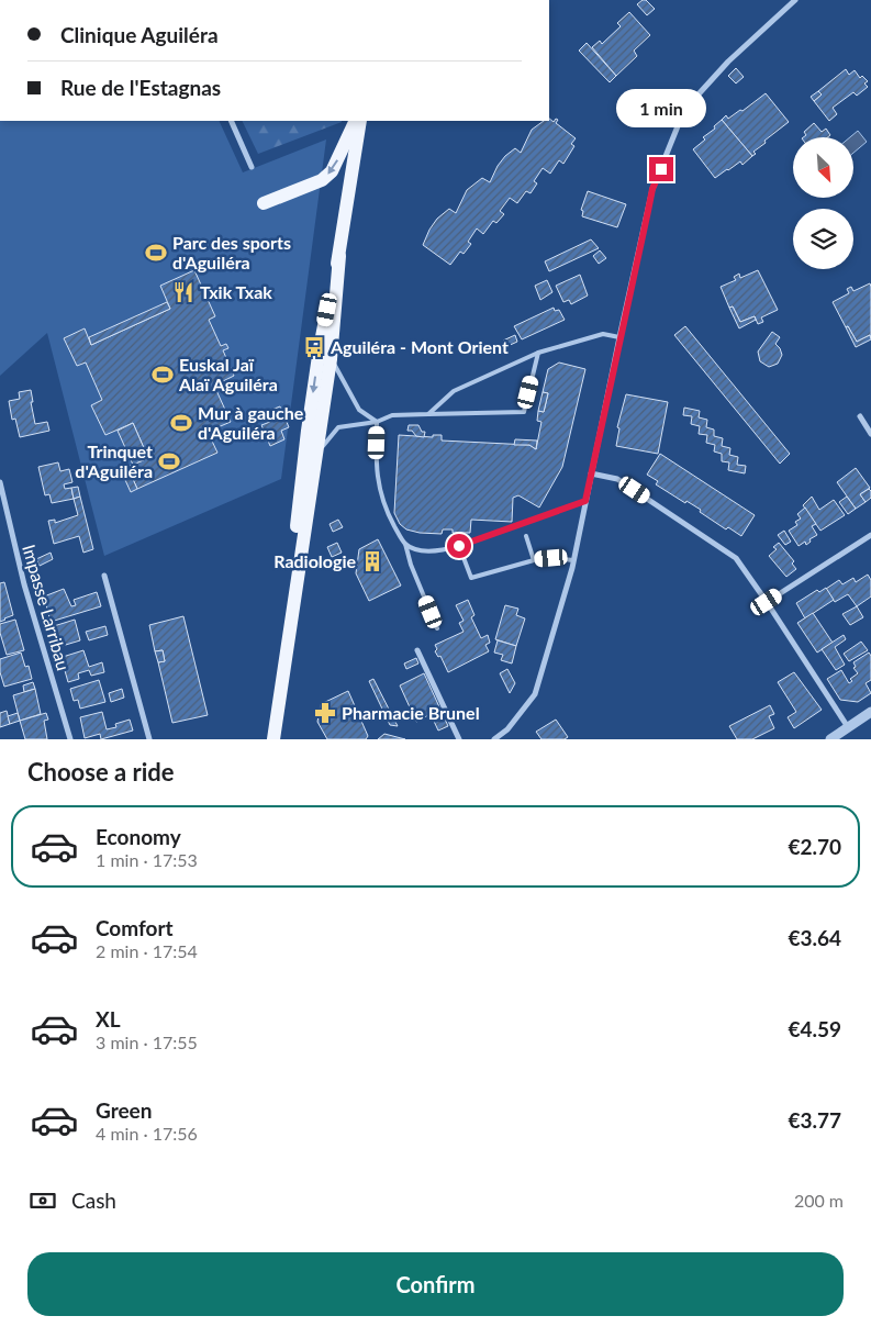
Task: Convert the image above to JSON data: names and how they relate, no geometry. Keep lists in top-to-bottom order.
{
  "streets": {
    "street": ["Impasse Larribau"]
  },
  "places": {
    "sports": [
      "Parc des sports d'Aguiléra",
      "Euskal Jaï Alaï Aguiléra",
      "Mur à gauche d'Aguiléra",
      "Trinquet d'Aguiléra"
    ],
    "restaurant": ["Txik Txak"],
    "bus stop": ["Aguiléra - Mont Orient"],
    "building": ["Radiologie"],
    "pharmacy": ["Pharmacie Brunel"]
  },
  "north": "bottom right",
  "page": {
    "banner": ["Clinique Aguiléra", "Rue de l'Estagnas"],
    "bubble": "1 min",
    "heading": "Choose a ride",
    "list": [
      {
        "name": "Economy",
        "note": "1 min · 17:53",
        "value": "€2.70"
      },
      {
        "name": "Comfort",
        "note": "2 min · 17:54",
        "value": "€3.64"
      },
      {
        "name": "XL",
        "note": "3 min · 17:55",
        "value": "€4.59"
      },
      {
        "name": "Green",
        "note": "4 min · 17:56",
        "value": "€3.77"
      }
    ],
    "pay": ["Cash", "200 m"],
    "buttons": "Confirm"
  }
}
